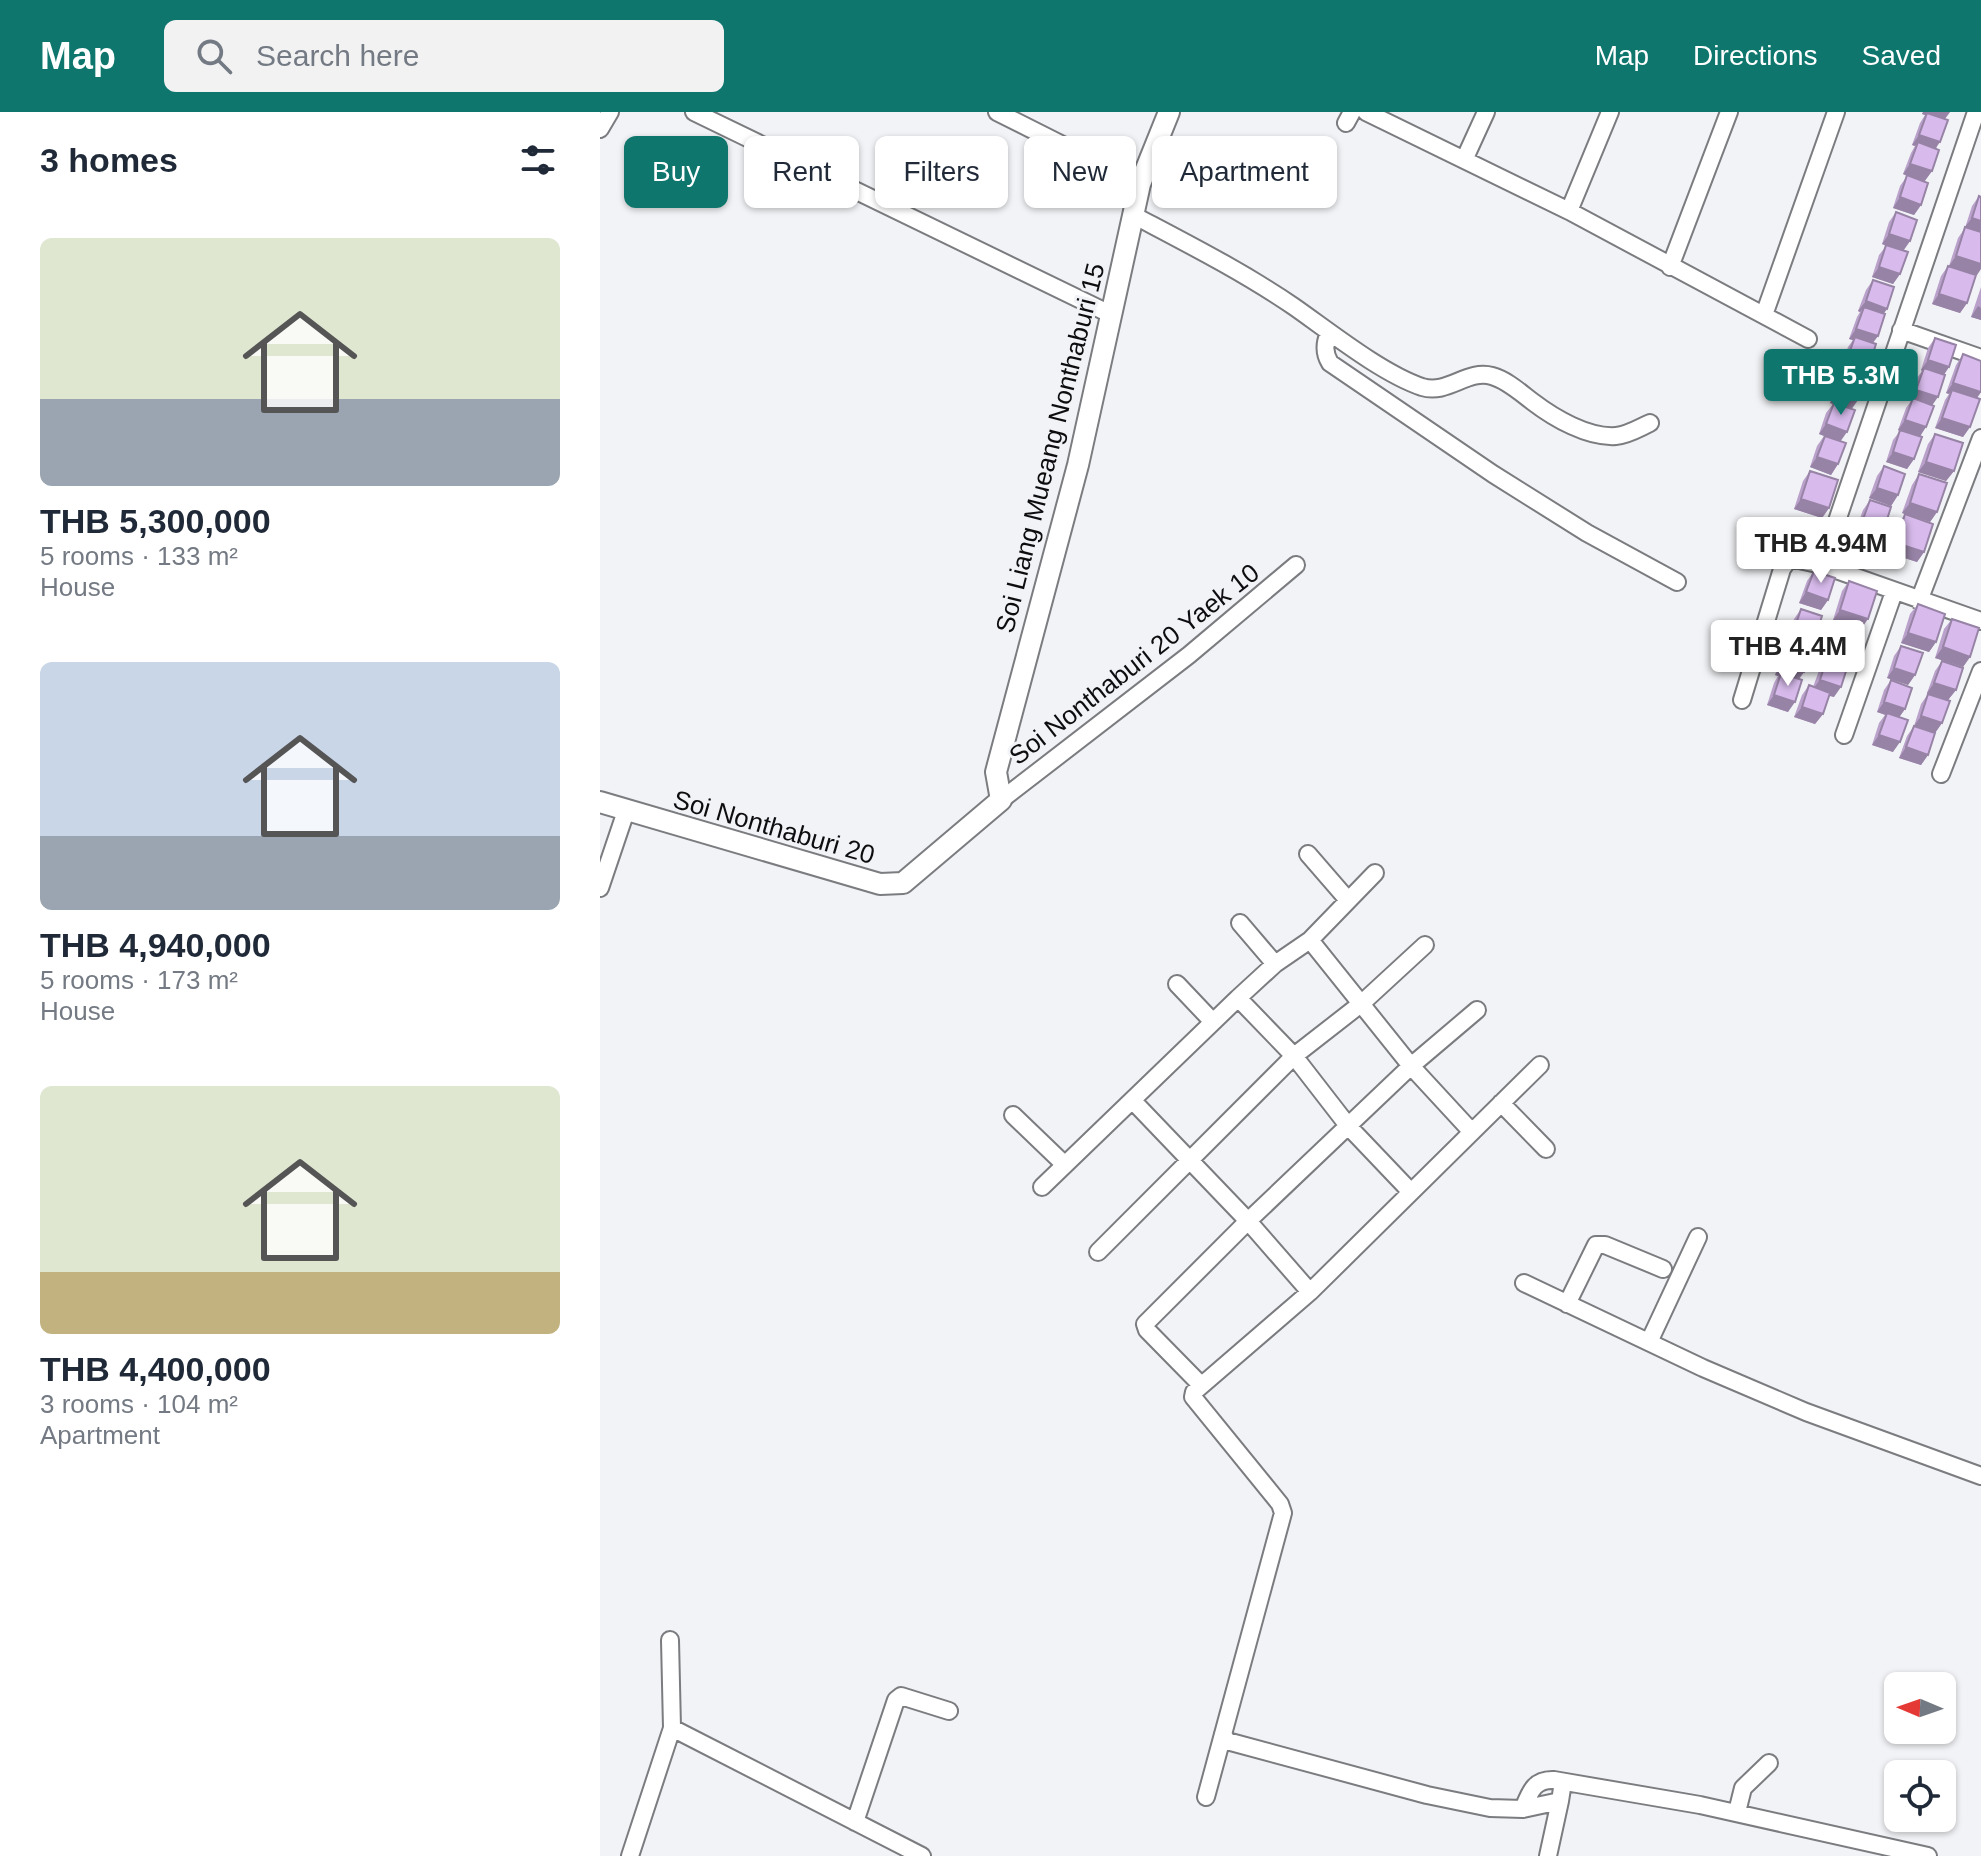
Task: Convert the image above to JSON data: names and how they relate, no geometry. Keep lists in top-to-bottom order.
{
  "streets": {
    "street": ["Soi Liang Mueang Nonthaburi 15", "Soi Nonthaburi 20 Yaek 10", "Soi Nonthaburi 20"]
  },
  "crossings": [
    ["Soi Liang Mueang Nonthaburi 15", "Soi Nonthaburi 20 Yaek 10"],
    ["Soi Liang Mueang Nonthaburi 15", "Soi Nonthaburi 20"],
    ["Soi Nonthaburi 20 Yaek 10", "Soi Nonthaburi 20"]
  ],
  "north": "left",
  "page": {
    "header": "Map",
    "search": "Search here",
    "nav": ["Map", "Directions", "Saved"],
    "heading": "3 homes",
    "chip": [
      "Buy",
      "Rent",
      "Filters",
      "New",
      "Apartment"
    ],
    "list": [
      {
        "name": "THB 5,300,000",
        "note": "5 rooms · 133 m² · House"
      },
      {
        "name": "THB 4,940,000",
        "note": "5 rooms · 173 m² · House"
      },
      {
        "name": "THB 4,400,000",
        "note": "3 rooms · 104 m² · Apartment"
      }
    ],
    "price": ["THB 5.3M", "THB 4.94M", "THB 4.4M"]
  }
}
